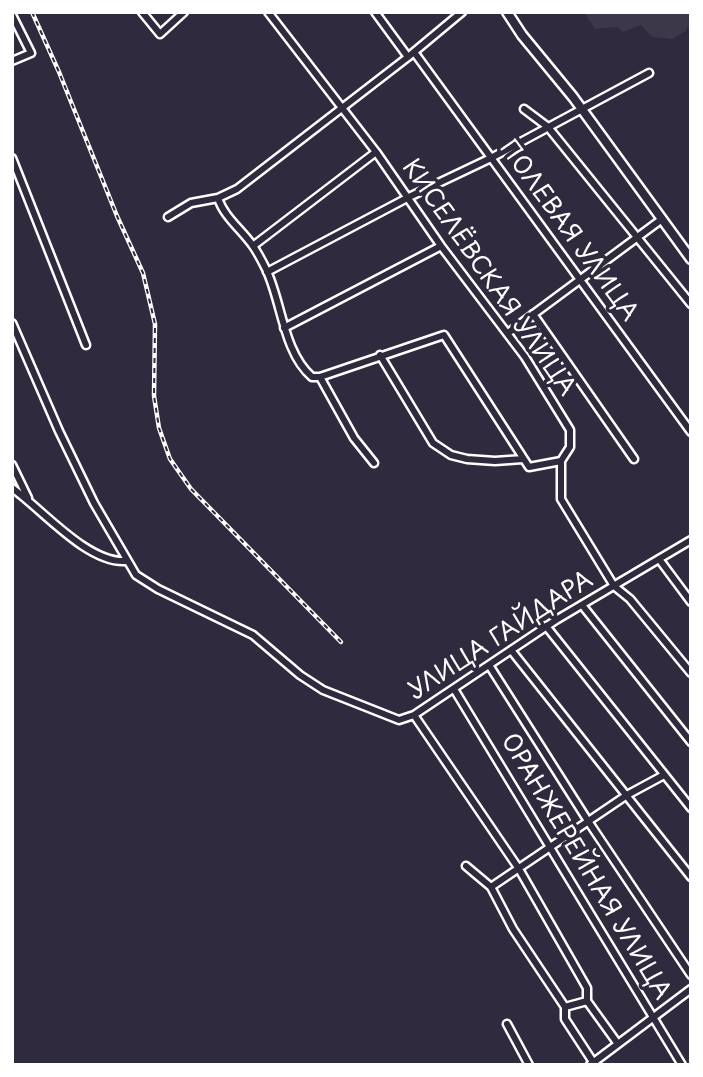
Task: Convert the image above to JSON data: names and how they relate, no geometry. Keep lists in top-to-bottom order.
{
  "streets": {
    "street": [
      "ПОЛЕВАЯ УЛИЦА",
      "КИСЕЛЁВСКАЯ УЛИЦА",
      "УЛИЦА ГАЙДАРА",
      "ОРАНЖЕРЕЙНАЯ УЛИЦА"
    ]
  },
  "crossings": [
    ["КИСЕЛЁВСКАЯ УЛИЦА", "УЛИЦА ГАЙДАРА"],
    ["УЛИЦА ГАЙДАРА", "ОРАНЖЕРЕЙНАЯ УЛИЦА"]
  ]
}
